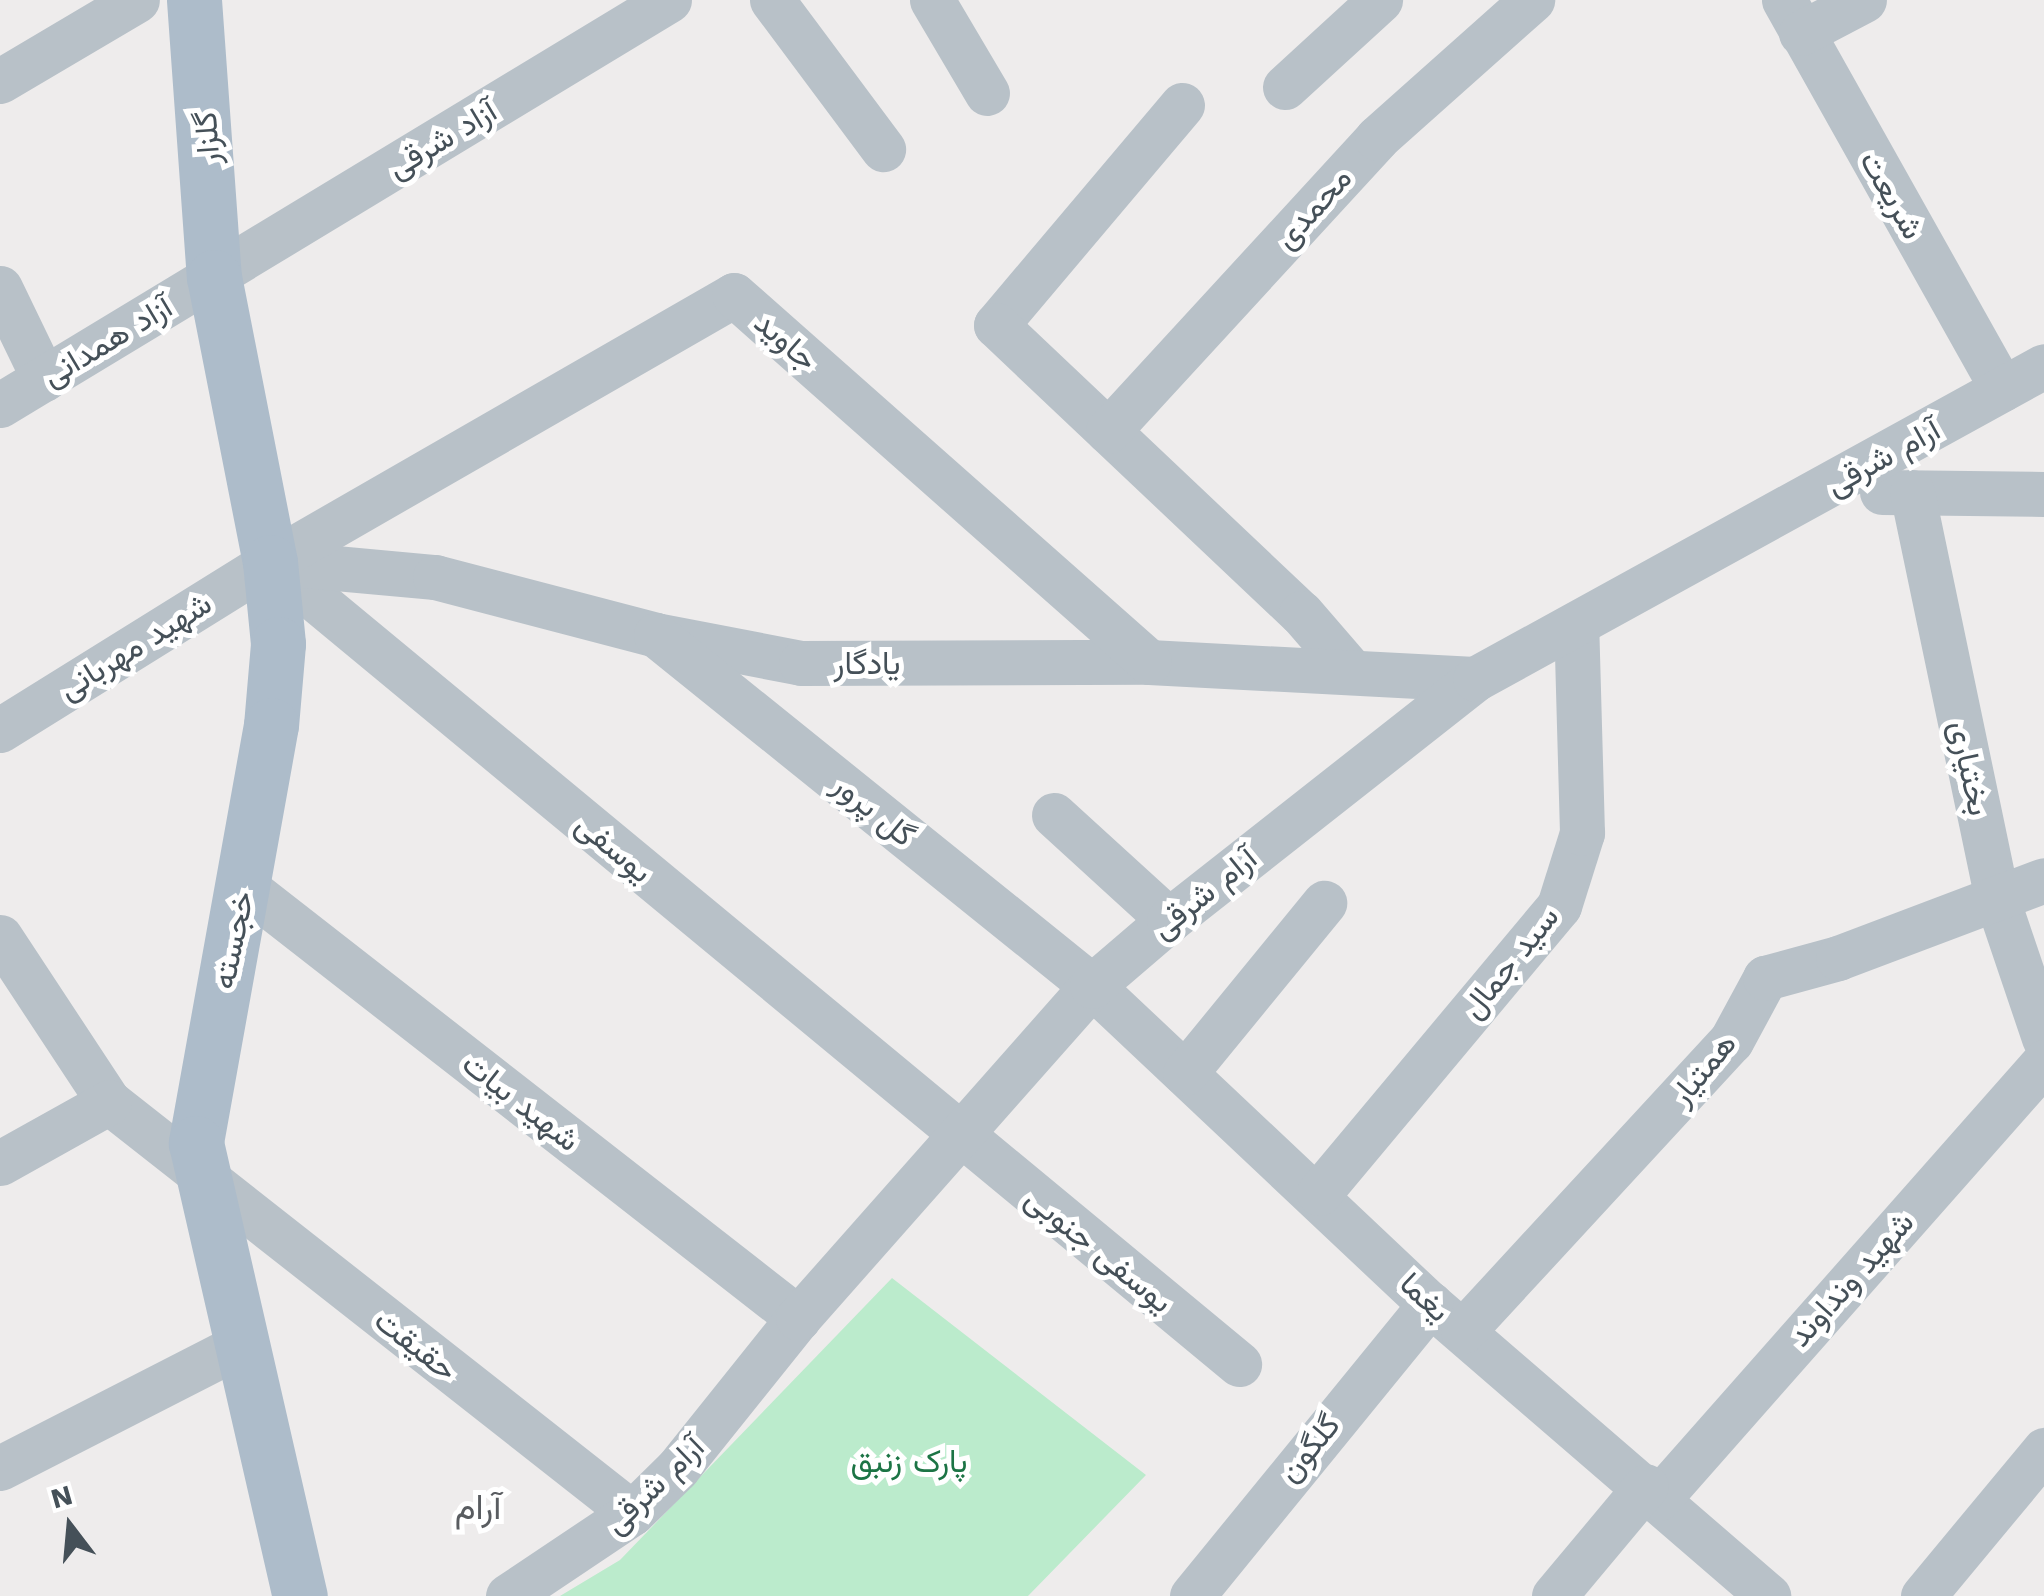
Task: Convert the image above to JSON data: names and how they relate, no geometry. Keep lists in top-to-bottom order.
{
  "streets": {
    "main road": ["گلزار", "خجسته"],
    "street": [
      "آزاد شرقی",
      "شریعت",
      "محمدی",
      "آزاد همدانی",
      "جاوید",
      "آرام شرقی",
      "شهید مهربانی",
      "یادگار",
      "بختیاری",
      "گل پرور",
      "یوسفی",
      "سید جمال",
      "همتیار",
      "شهید بیات",
      "یوسفی جنوبی",
      "شهید ونداوند",
      "یغما",
      "حقیقت",
      "گلگون"
    ]
  },
  "crossings": [
    ["گلزار", "آزاد شرقی"],
    ["گلزار", "آزاد همدانی"],
    ["گلزار", "خجسته"],
    ["آزاد شرقی", "آزاد همدانی"],
    ["آزاد شرقی", "خجسته"],
    ["شریعت", "آرام شرقی"],
    ["آزاد همدانی", "خجسته"],
    ["جاوید", "شهید مهربانی"],
    ["جاوید", "یادگار"],
    ["جاوید", "یوسفی"],
    ["جاوید", "خجسته"],
    ["آرام شرقی", "یادگار"],
    ["آرام شرقی", "گل پرور"],
    ["آرام شرقی", "یوسفی"],
    ["آرام شرقی", "سید جمال"],
    ["آرام شرقی", "شهید بیات"],
    ["آرام شرقی", "یوسفی جنوبی"],
    ["آرام شرقی", "یغما"],
    ["آرام شرقی", "حقیقت"],
    ["شهید مهربانی", "یادگار"],
    ["شهید مهربانی", "یوسفی"],
    ["شهید مهربانی", "خجسته"],
    ["یادگار", "گل پرور"],
    ["یادگار", "یوسفی"],
    ["یادگار", "خجسته"],
    ["بختیاری", "همتیار"],
    ["گل پرور", "یغما"],
    ["یوسفی", "خجسته"],
    ["یوسفی", "یوسفی جنوبی"],
    ["خجسته", "شهید بیات"],
    ["خجسته", "حقیقت"],
    ["سید جمال", "یغما"],
    ["همتیار", "یغما"],
    ["همتیار", "گلگون"],
    ["شهید ونداوند", "یغما"],
    ["یغما", "گلگون"]
  ],
  "districts": ["آرام"],
  "parks": ["پارک زنبق"],
  "north": "top"
}
